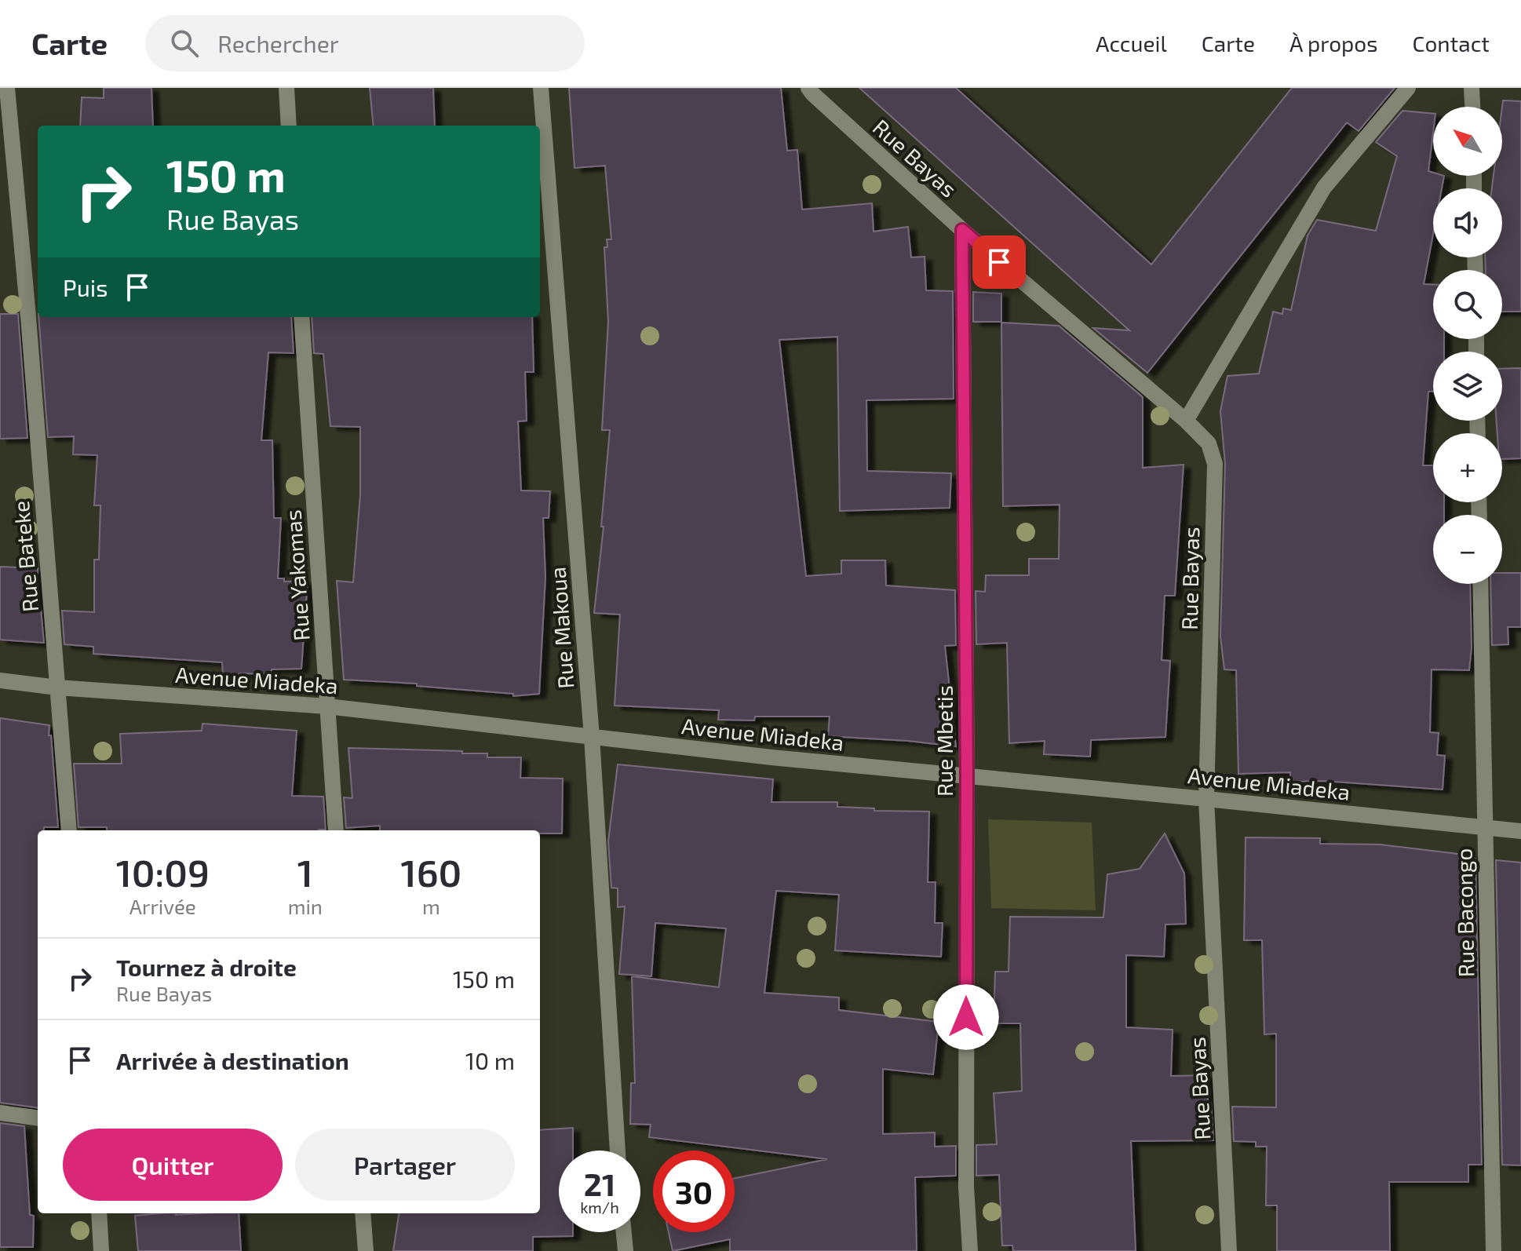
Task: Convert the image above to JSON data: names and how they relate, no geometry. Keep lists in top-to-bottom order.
{
  "streets": {
    "street": [
      "Rue Bayas",
      "Rue Bateke",
      "Rue Yakomas",
      "Rue Makoua",
      "Avenue Miadeka",
      "Rue Mbetis",
      "Rue Bacongo"
    ]
  },
  "crossings": [
    ["Rue Bayas", "Avenue Miadeka"],
    ["Rue Bayas", "Rue Mbetis"],
    ["Rue Bateke", "Avenue Miadeka"],
    ["Rue Yakomas", "Avenue Miadeka"],
    ["Rue Makoua", "Avenue Miadeka"],
    ["Avenue Miadeka", "Rue Mbetis"],
    ["Avenue Miadeka", "Rue Bacongo"]
  ],
  "north": "top left",
  "page": {
    "header": "Carte",
    "search": "Rechercher",
    "nav": [
      "Accueil",
      "Carte",
      "À propos",
      "Contact"
    ],
    "map_buttons": ["+", "−"],
    "turn": ["150 m", "Rue Bayas"],
    "then": "Puis",
    "eta": [
      "10:09",
      "Arrivée",
      "1",
      "min",
      "160",
      "m"
    ],
    "list": [
      {
        "name": "Tournez à droite",
        "note": "Rue Bayas",
        "value": "150 m"
      },
      {
        "name": "Arrivée à destination",
        "value": "10 m"
      }
    ],
    "buttons": ["Quitter", "Partager"],
    "speed": "21 km/h",
    "limit": "30"
  }
}
